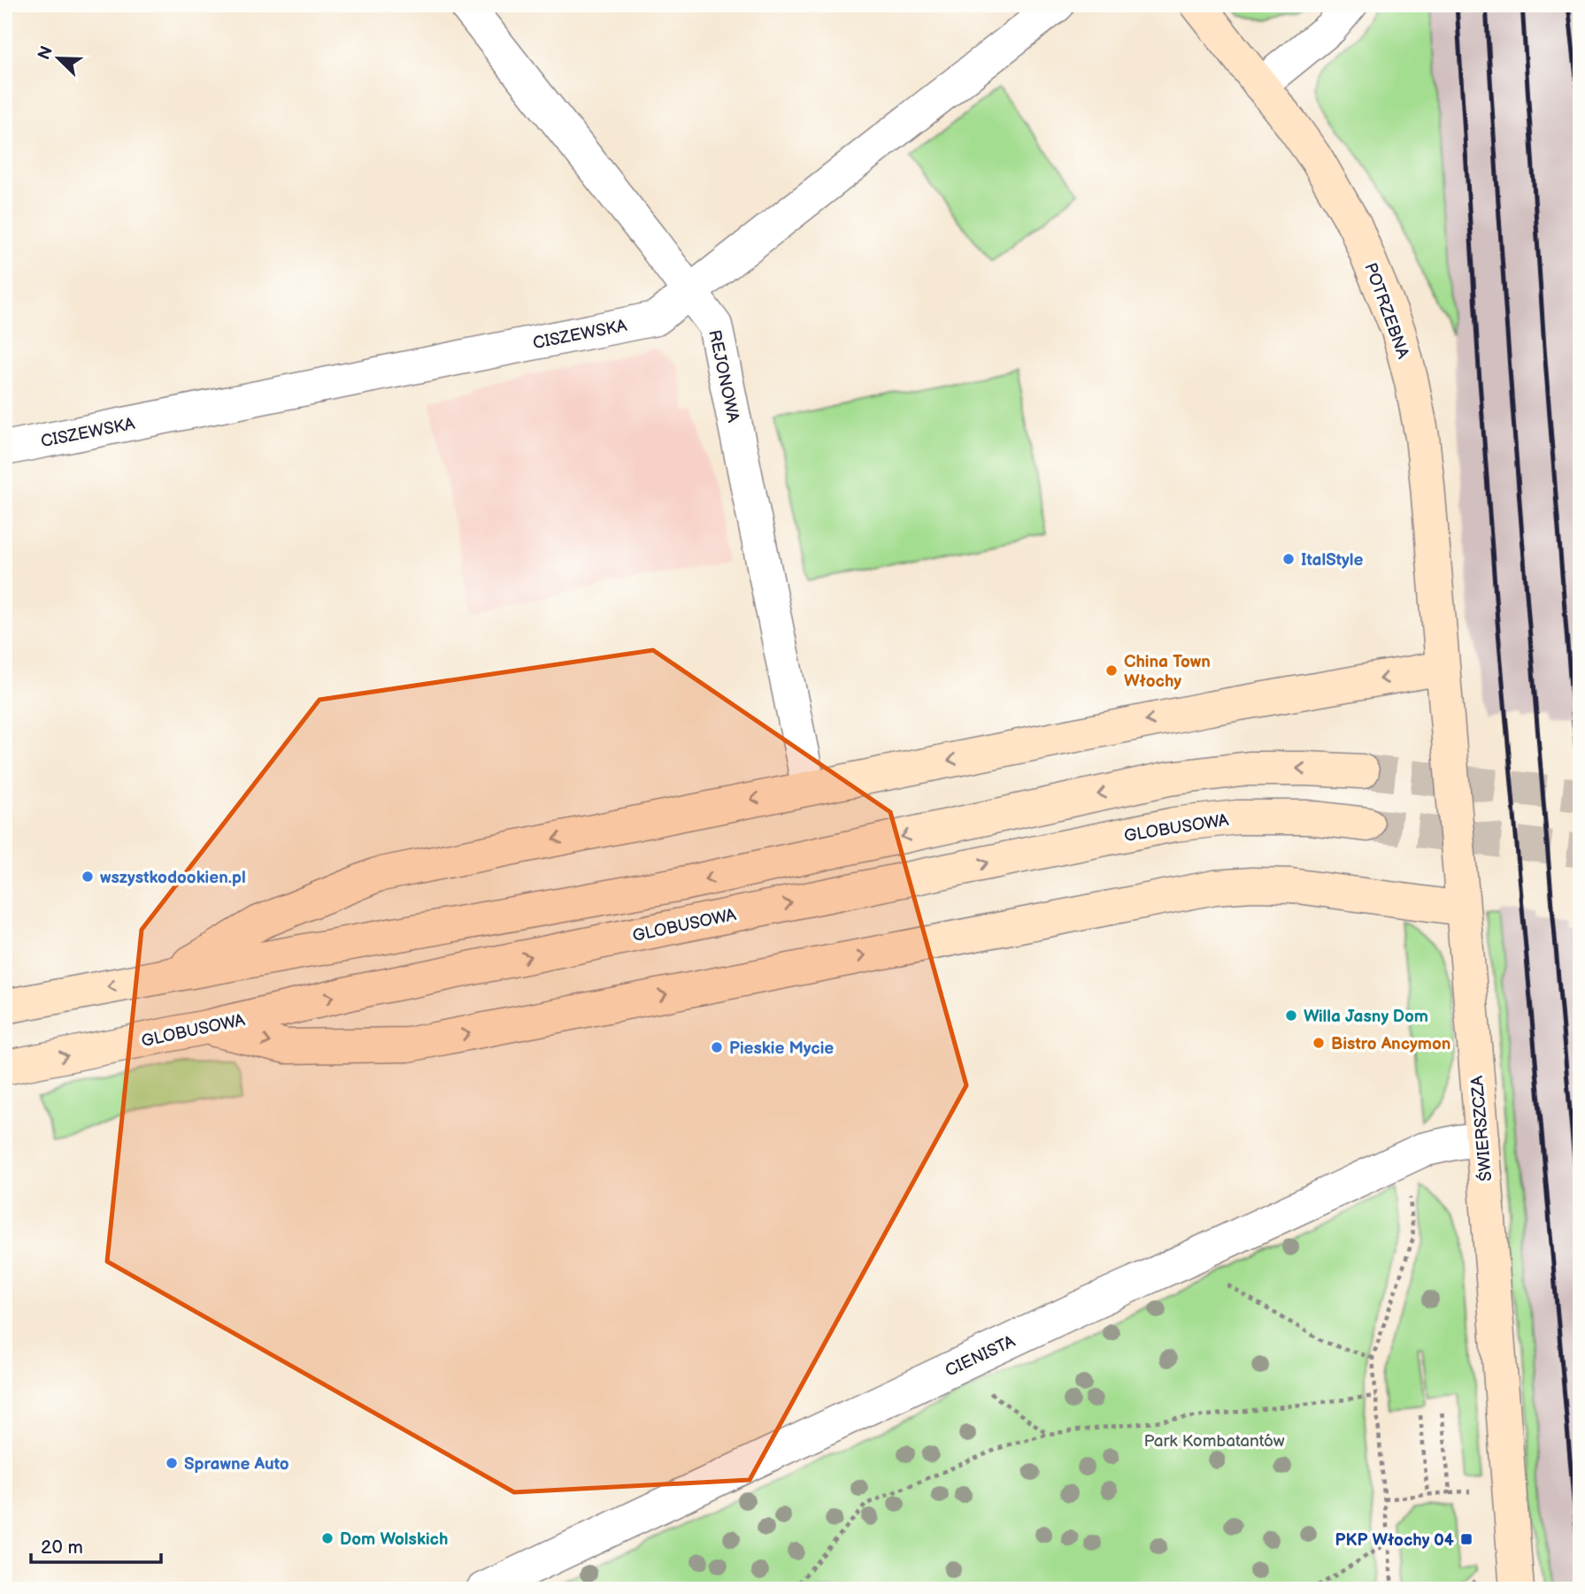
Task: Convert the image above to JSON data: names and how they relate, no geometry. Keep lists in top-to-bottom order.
{
  "streets": {
    "street": [
      "POTRZEBNA",
      "CISZEWSKA",
      "REJONOWA",
      "GLOBUSOWA",
      "ŚWIERSZCZA",
      "CIENISTA"
    ]
  },
  "crossings": [
    ["POTRZEBNA", "ŚWIERSZCZA"],
    ["CISZEWSKA", "REJONOWA"],
    ["ŚWIERSZCZA", "CIENISTA"]
  ],
  "parks": ["Park Kombatantów"],
  "places": {
    "other": [
      "ItalStyle",
      "China Town Włochy",
      "wszystkodookien.pl",
      "Willa Jasny Dom",
      "Bistro Ancymon",
      "Pieskie Mycie",
      "Sprawne Auto",
      "Dom Wolskich"
    ],
    "transit": ["PKP Włochy 04"]
  },
  "scale_bar": "20 m",
  "north": "top left"
}
